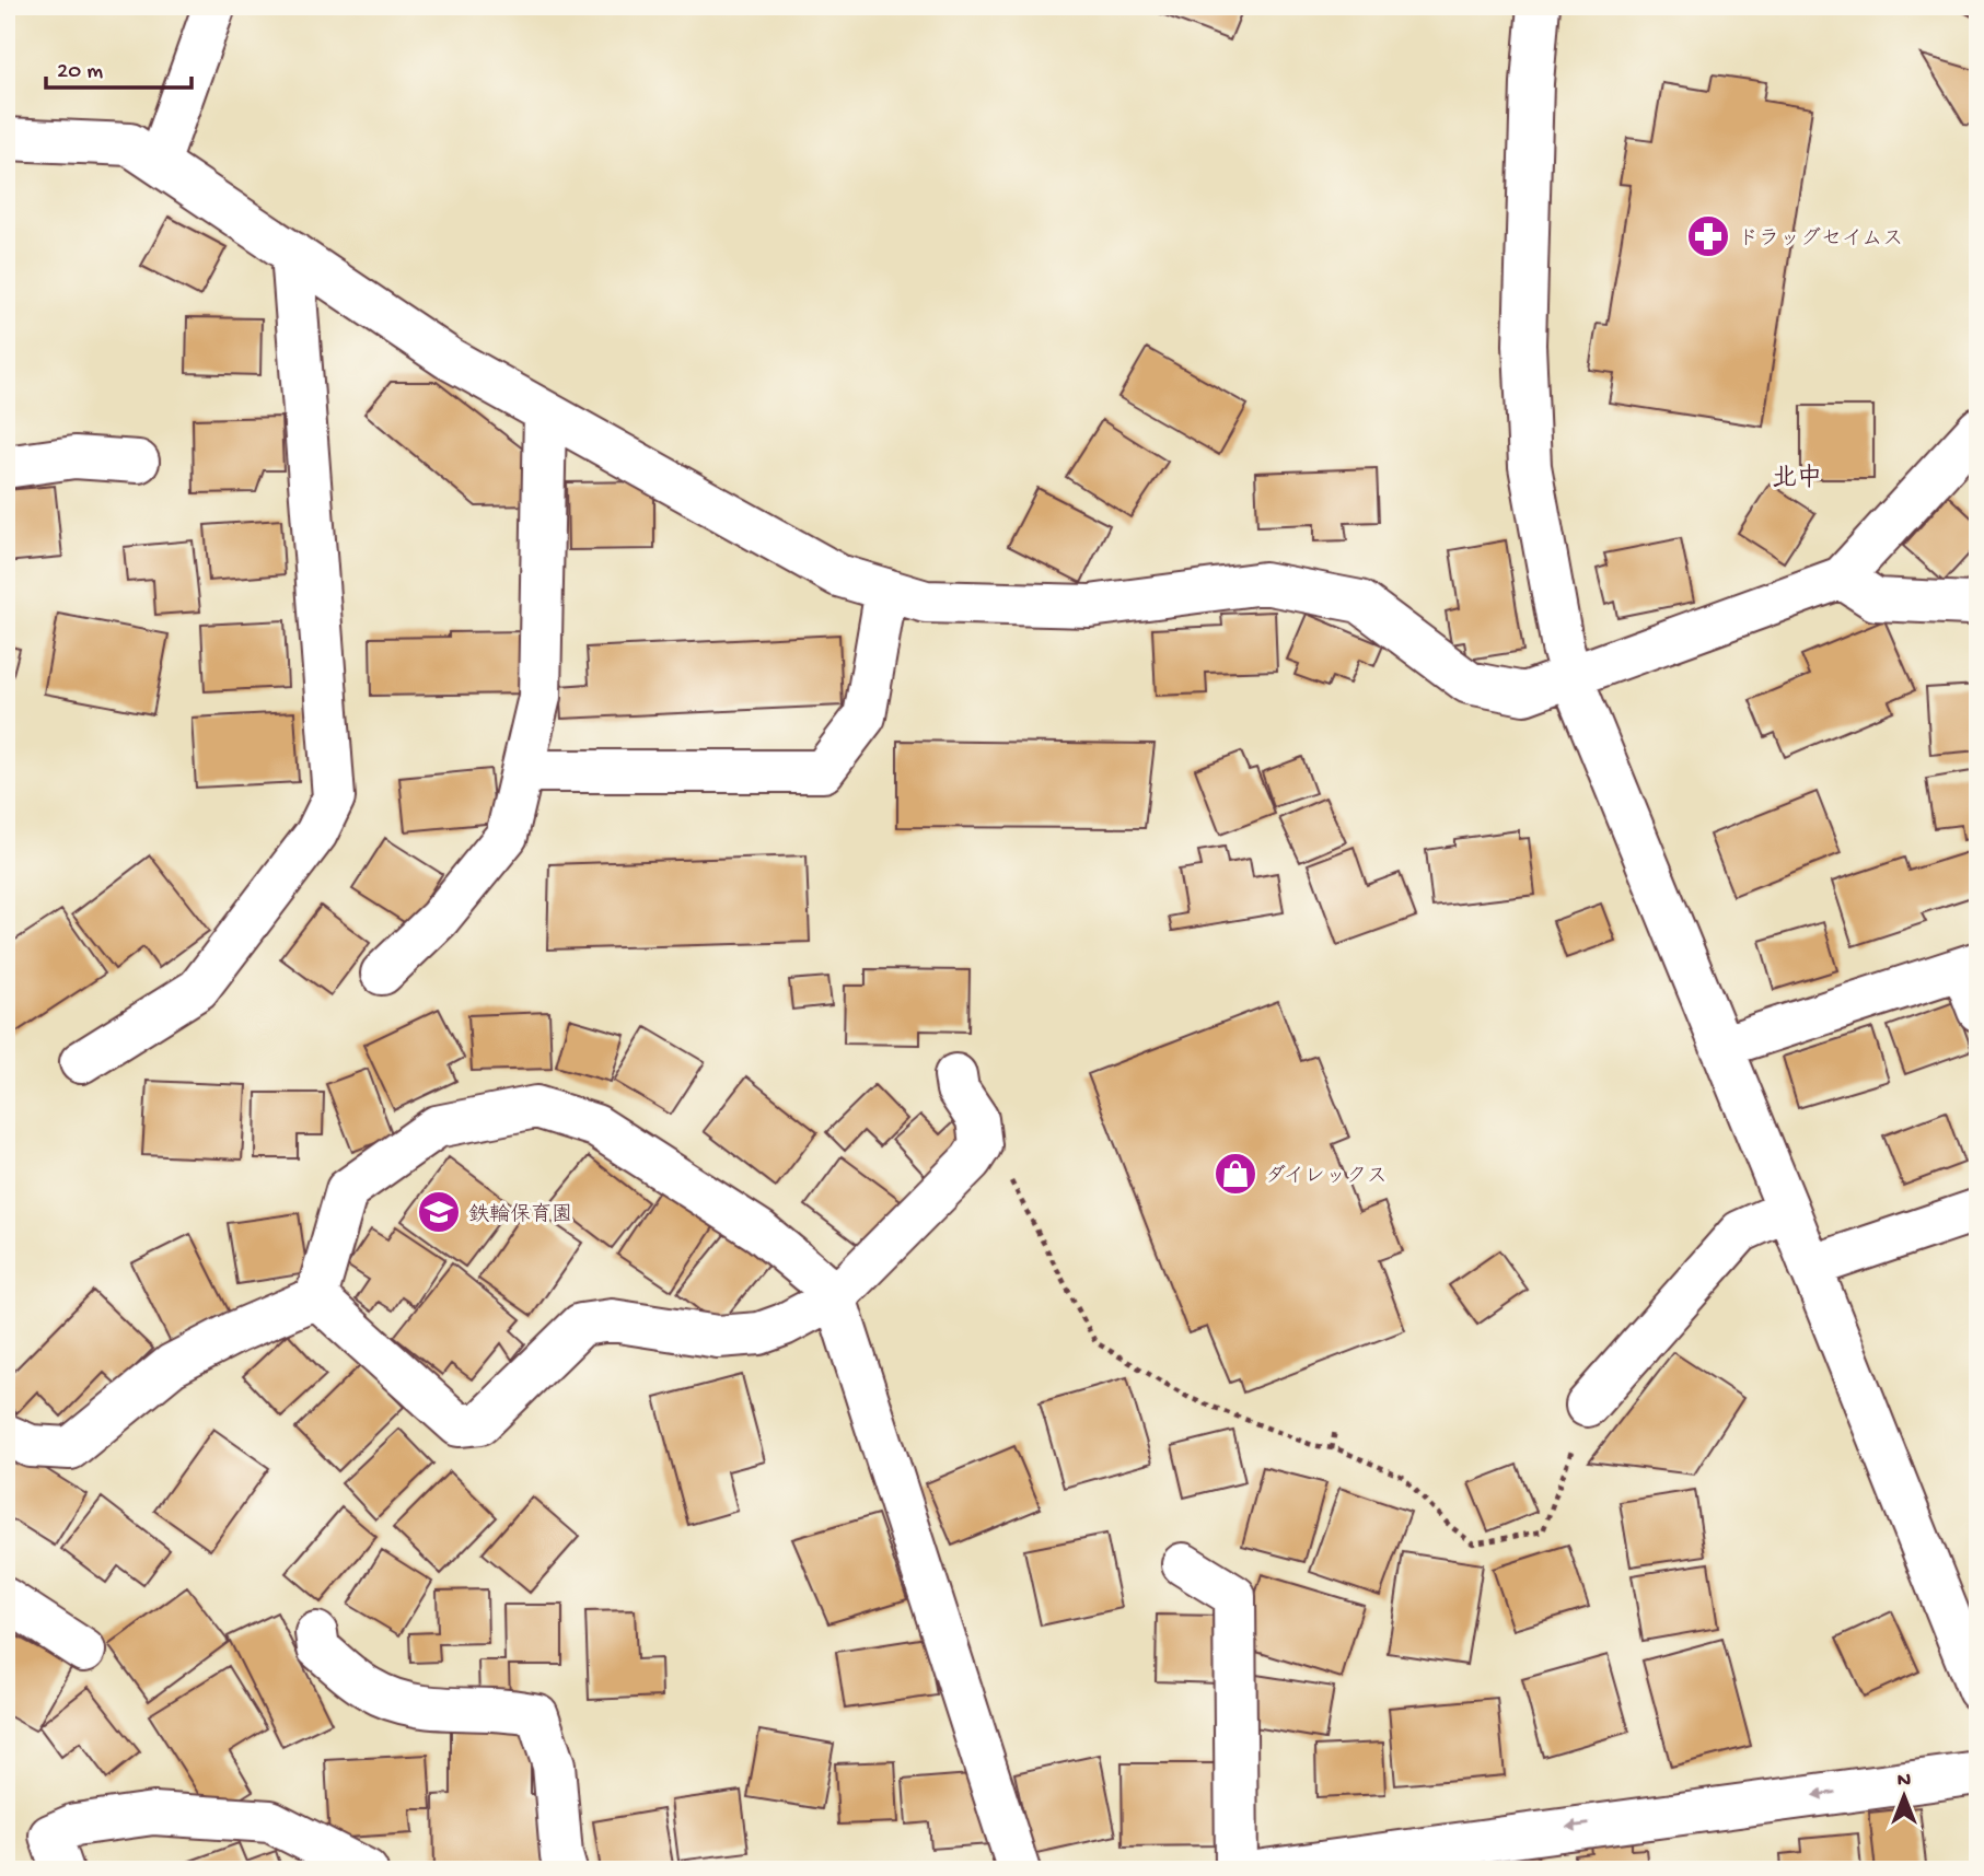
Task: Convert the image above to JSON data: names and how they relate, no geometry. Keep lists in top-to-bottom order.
{
  "districts": ["北中"],
  "places": {
    "pharmacy": ["ドラッグセイムス"],
    "shop": ["ダイレックス"],
    "school or university": ["鉄輪保育園"]
  },
  "scale_bar": "20 m",
  "north": "top"
}
